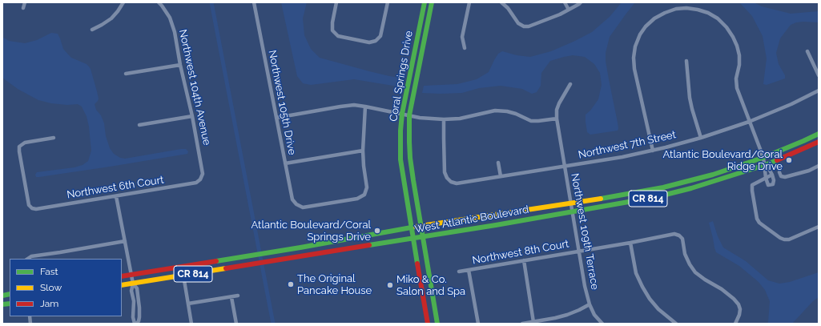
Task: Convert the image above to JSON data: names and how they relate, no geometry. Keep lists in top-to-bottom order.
{
  "streets": {
    "main road": ["Coral Springs Drive", "CR 814", "West Atlantic Boulevard"],
    "street": [
      "Northwest 104th Avenue",
      "Northwest 105th Drive",
      "Northwest 7th Street",
      "Northwest 6th Court",
      "Northwest 109th Terrace",
      "Northwest 8th Court"
    ]
  },
  "crossings": [
    ["Coral Springs Drive", "West Atlantic Boulevard"],
    ["Northwest 104th Avenue", "Northwest 6th Court"],
    ["Northwest 7th Street", "Northwest 109th Terrace"],
    ["West Atlantic Boulevard", "Northwest 109th Terrace"],
    ["Northwest 109th Terrace", "Northwest 8th Court"]
  ],
  "places": [
    "Atlantic Boulevard/Coral Ridge Drive",
    "Atlantic Boulevard/Coral Springs Drive",
    "The Original Pancake House",
    "Miko & Co. Salon and Spa"
  ],
  "legend": ["Fast", "Slow", "Jam"]
}
